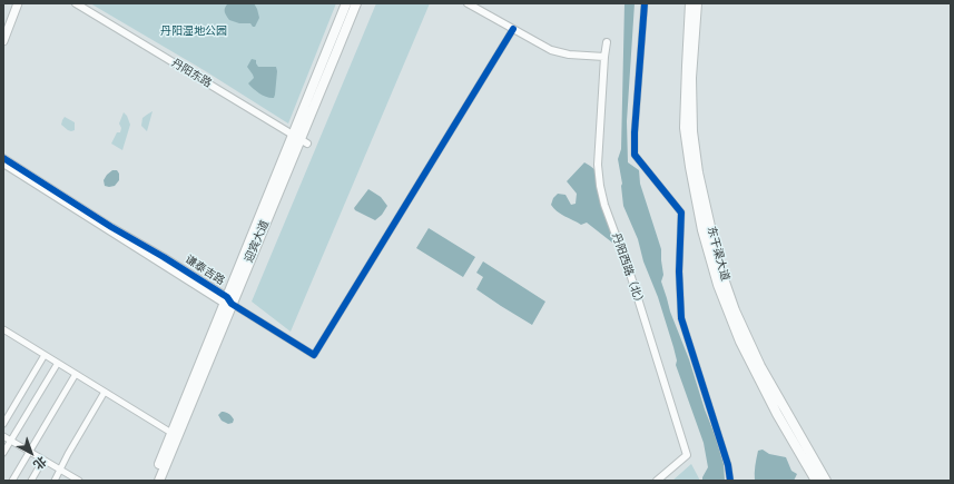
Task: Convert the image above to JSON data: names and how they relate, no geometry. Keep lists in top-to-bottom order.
{
  "streets": {
    "main road": ["迎宾大道", "东干渠大道"],
    "street": ["丹阳东路", "谦泰吉路", "丹阳西路（北）"]
  },
  "crossings": [
    ["丹阳东路", "迎宾大道"],
    ["迎宾大道", "谦泰吉路"]
  ],
  "parks": ["丹阳湿地公园"],
  "north": "bottom right"
}
